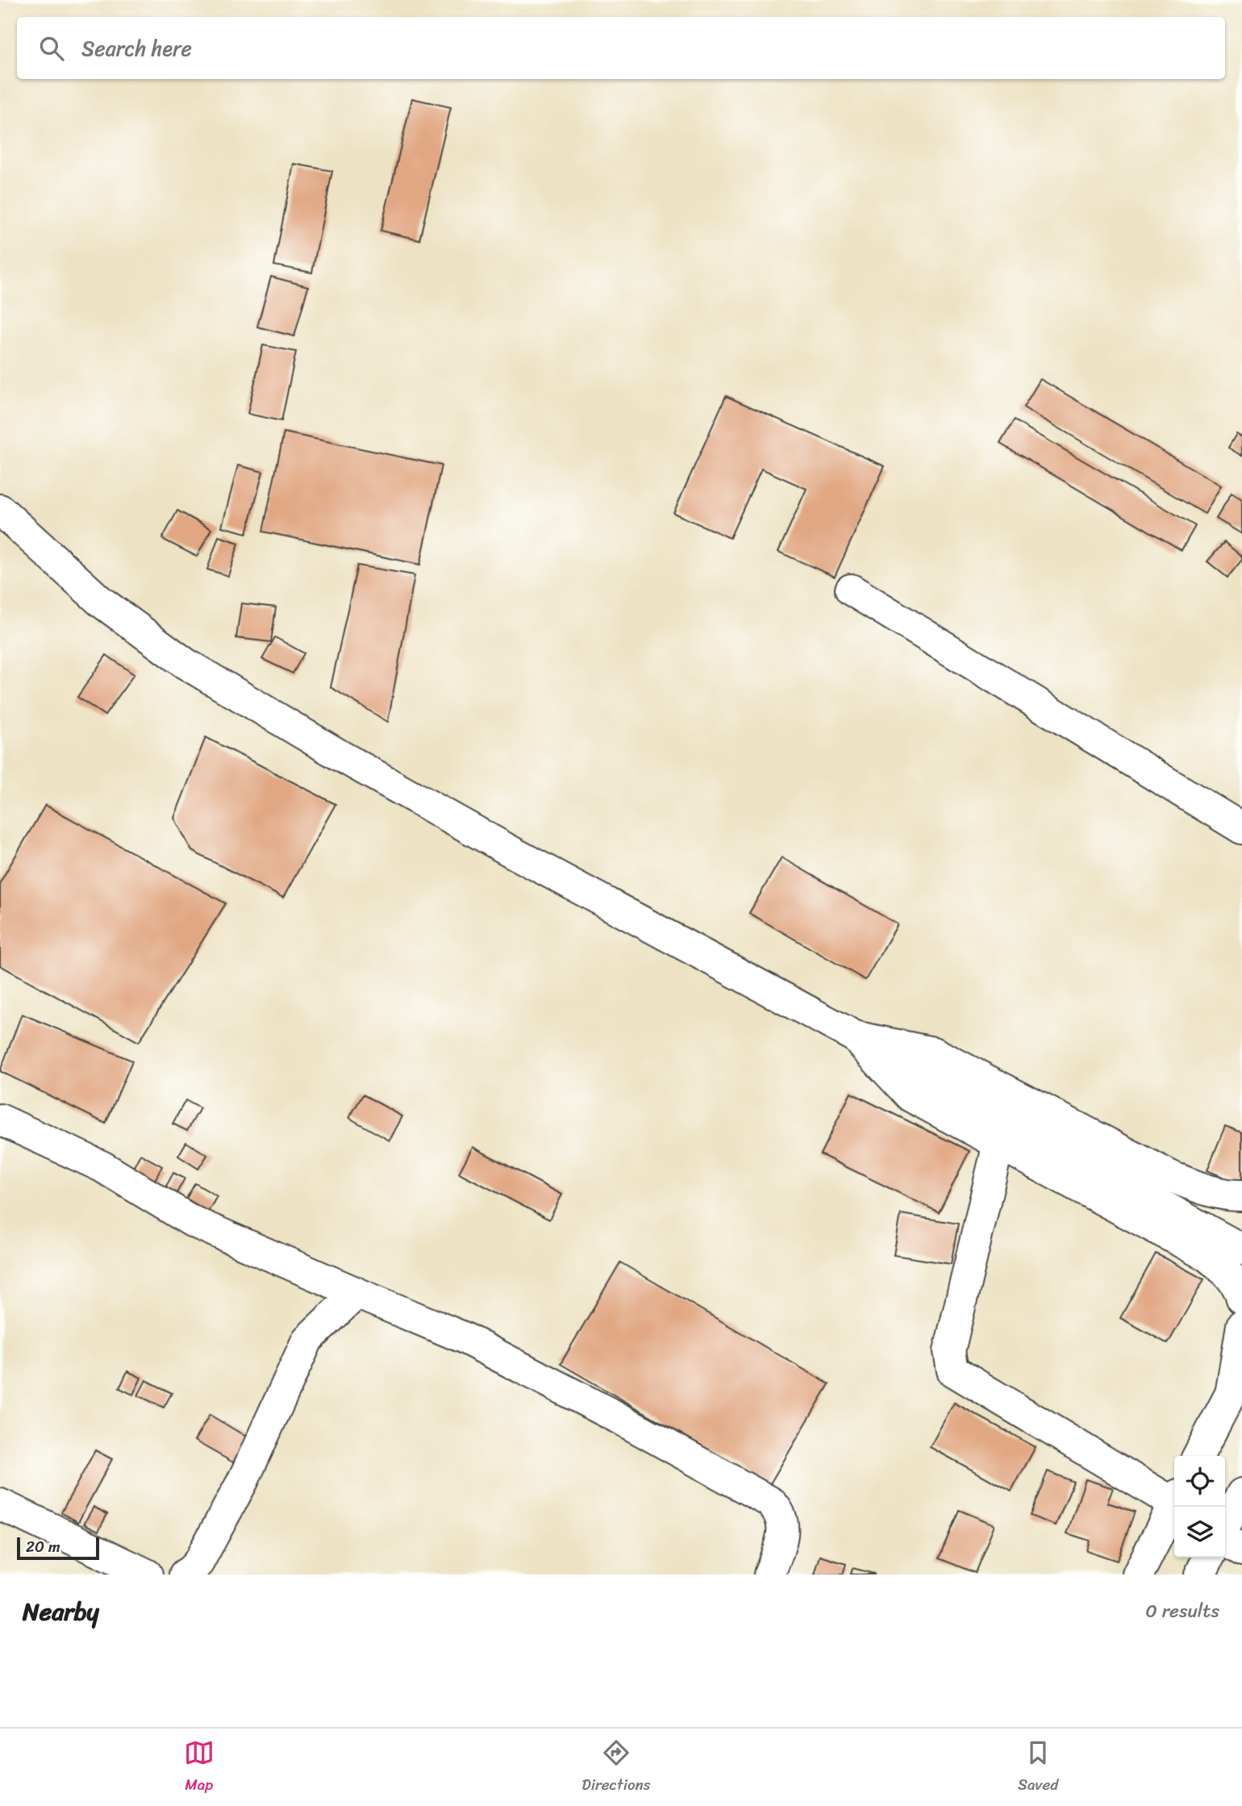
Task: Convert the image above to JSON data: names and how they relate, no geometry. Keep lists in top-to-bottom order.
{
  "scale_bar": "20 m",
  "page": {
    "search": "Search here",
    "scale": "20 m",
    "heading": ["Nearby", "0 results"],
    "nav": ["Map", "Directions", "Saved"]
  }
}
